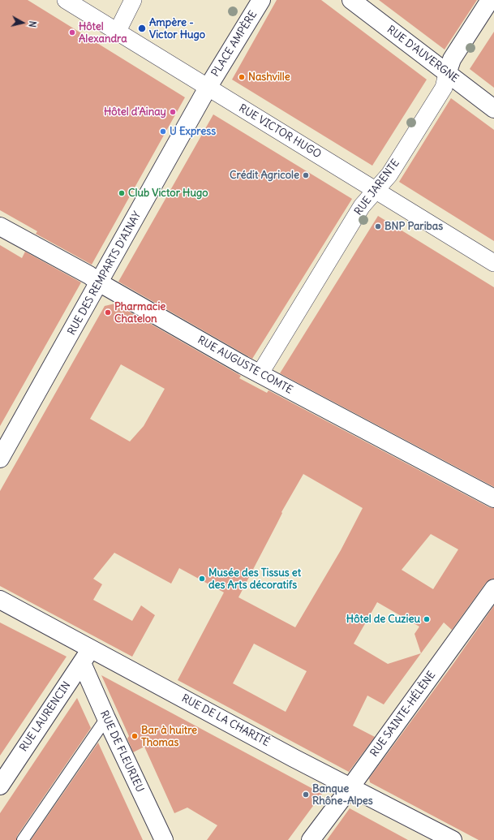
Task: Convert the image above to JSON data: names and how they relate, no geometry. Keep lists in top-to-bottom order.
{
  "streets": {
    "street": [
      "PLACE AMPÈRE",
      "RUE D'AUVERGNE",
      "RUE VICTOR HUGO",
      "RUE JARENTE",
      "RUE DES REMPARTS D'AINAY",
      "RUE AUGUSTE COMTE",
      "RUE SAINTE-HÉLÈNE",
      "RUE LAURENCIN",
      "RUE DE LA CHARITÉ",
      "RUE DE FLEURIEU"
    ]
  },
  "crossings": [
    ["PLACE AMPÈRE", "RUE VICTOR HUGO"],
    ["PLACE AMPÈRE", "RUE DES REMPARTS D'AINAY"],
    ["RUE D'AUVERGNE", "RUE JARENTE"],
    ["RUE VICTOR HUGO", "RUE JARENTE"],
    ["RUE VICTOR HUGO", "RUE DES REMPARTS D'AINAY"],
    ["RUE JARENTE", "RUE AUGUSTE COMTE"],
    ["RUE DES REMPARTS D'AINAY", "RUE AUGUSTE COMTE"],
    ["RUE SAINTE-HÉLÈNE", "RUE DE LA CHARITÉ"],
    ["RUE LAURENCIN", "RUE DE LA CHARITÉ"],
    ["RUE LAURENCIN", "RUE DE FLEURIEU"],
    ["RUE DE LA CHARITÉ", "RUE DE FLEURIEU"]
  ],
  "places": [
    "Ampère - Victor Hugo",
    "Hôtel Alexandra",
    "Nashville",
    "Hôtel d'Ainay",
    "U Express",
    "Crédit Agricole",
    "Club Victor Hugo",
    "BNP Paribas",
    "Pharmacie Chatelon",
    "Musée des Tissus et des Arts décoratifs",
    "Hôtel de Cuzieu",
    "Bar à huitre Thomas",
    "Banque Rhône-Alpes"
  ],
  "north": "right"
}
